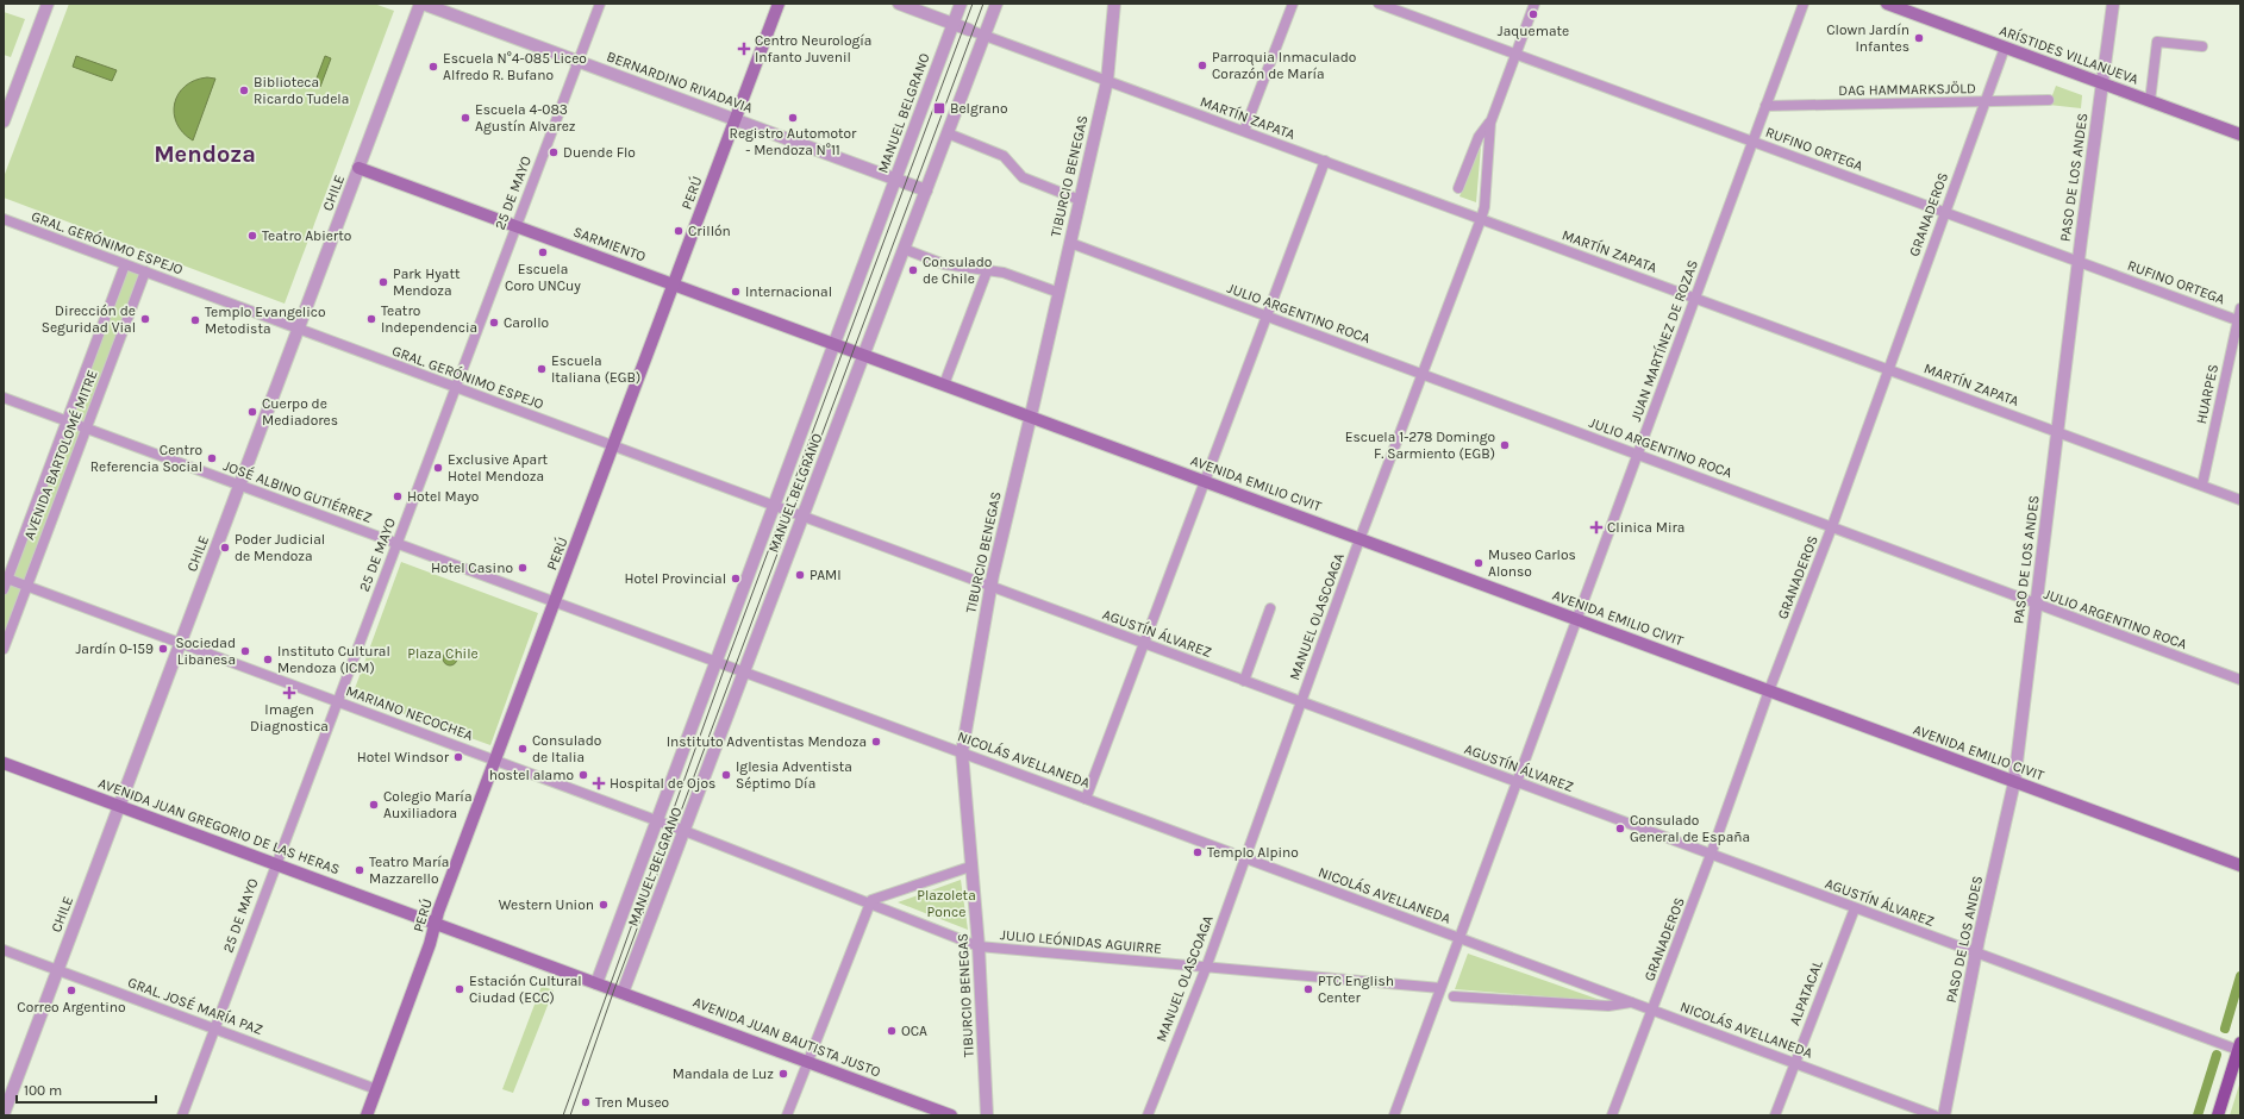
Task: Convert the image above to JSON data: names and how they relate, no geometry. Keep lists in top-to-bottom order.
{
  "streets": {
    "main road": [
      "ARÍSTIDES VILLANUEVA",
      "PERÚ",
      "SARMIENTO",
      "AVENIDA EMILIO CIVIT",
      "AVENIDA JUAN GREGORIO DE LAS HERAS",
      "AVENIDA JUAN BAUTISTA JUSTO"
    ],
    "street": [
      "BERNARDINO RIVADAVIA",
      "DAG HAMMARKSJÖLD",
      "MANUEL BELGRANO",
      "MARTÍN ZAPATA",
      "RUFINO ORTEGA",
      "TIBURCIO BENEGAS",
      "PASO DE LOS ANDES",
      "CHILE",
      "25 DE MAYO",
      "GRANADEROS",
      "GRAL. GERÓNIMO ESPEJO",
      "JULIO ARGENTINO ROCA",
      "JUAN MARTÍNEZ DE ROZAS",
      "HUARPES",
      "AVENIDA BARTOLOMÉ MITRE",
      "JOSÉ ALBINO GUTIÉRREZ",
      "MANUEL OLASCOAGA",
      "AGUSTÍN ÁLVAREZ",
      "MARIANO NECOCHEA",
      "NICOLÁS AVELLANEDA",
      "JULIO LEÓNIDAS AGUIRRE",
      "ALPATACAL",
      "GRAL. JOSÉ MARÍA PAZ"
    ]
  },
  "crossings": [
    ["ARÍSTIDES VILLANUEVA", "PASO DE LOS ANDES"],
    ["ARÍSTIDES VILLANUEVA", "GRANADEROS"],
    ["BERNARDINO RIVADAVIA", "MANUEL BELGRANO"],
    ["BERNARDINO RIVADAVIA", "CHILE"],
    ["BERNARDINO RIVADAVIA", "25 DE MAYO"],
    ["BERNARDINO RIVADAVIA", "PERÚ"],
    ["DAG HAMMARKSJÖLD", "GRANADEROS"],
    ["DAG HAMMARKSJÖLD", "JUAN MARTÍNEZ DE ROZAS"],
    ["MANUEL BELGRANO", "MARTÍN ZAPATA"],
    ["MANUEL BELGRANO", "GRAL. GERÓNIMO ESPEJO"],
    ["MANUEL BELGRANO", "SARMIENTO"],
    ["MANUEL BELGRANO", "AVENIDA EMILIO CIVIT"],
    ["MANUEL BELGRANO", "JOSÉ ALBINO GUTIÉRREZ"],
    ["MANUEL BELGRANO", "AGUSTÍN ÁLVAREZ"],
    ["MANUEL BELGRANO", "MARIANO NECOCHEA"],
    ["MANUEL BELGRANO", "NICOLÁS AVELLANEDA"],
    ["MANUEL BELGRANO", "AVENIDA JUAN GREGORIO DE LAS HERAS"],
    ["MANUEL BELGRANO", "JULIO LEÓNIDAS AGUIRRE"],
    ["MANUEL BELGRANO", "AVENIDA JUAN BAUTISTA JUSTO"],
    ["MARTÍN ZAPATA", "TIBURCIO BENEGAS"],
    ["MARTÍN ZAPATA", "PASO DE LOS ANDES"],
    ["MARTÍN ZAPATA", "GRANADEROS"],
    ["MARTÍN ZAPATA", "JUAN MARTÍNEZ DE ROZAS"],
    ["MARTÍN ZAPATA", "HUARPES"],
    ["MARTÍN ZAPATA", "MANUEL OLASCOAGA"],
    ["RUFINO ORTEGA", "PASO DE LOS ANDES"],
    ["RUFINO ORTEGA", "GRANADEROS"],
    ["RUFINO ORTEGA", "JUAN MARTÍNEZ DE ROZAS"],
    ["RUFINO ORTEGA", "HUARPES"],
    ["RUFINO ORTEGA", "MANUEL OLASCOAGA"],
    ["TIBURCIO BENEGAS", "JULIO ARGENTINO ROCA"],
    ["TIBURCIO BENEGAS", "AVENIDA EMILIO CIVIT"],
    ["TIBURCIO BENEGAS", "AGUSTÍN ÁLVAREZ"],
    ["TIBURCIO BENEGAS", "NICOLÁS AVELLANEDA"],
    ["TIBURCIO BENEGAS", "JULIO LEÓNIDAS AGUIRRE"],
    ["PASO DE LOS ANDES", "JULIO ARGENTINO ROCA"],
    ["PASO DE LOS ANDES", "AVENIDA EMILIO CIVIT"],
    ["PASO DE LOS ANDES", "AGUSTÍN ÁLVAREZ"],
    ["CHILE", "GRAL. GERÓNIMO ESPEJO"],
    ["CHILE", "SARMIENTO"],
    ["CHILE", "JOSÉ ALBINO GUTIÉRREZ"],
    ["CHILE", "MARIANO NECOCHEA"],
    ["CHILE", "AVENIDA JUAN GREGORIO DE LAS HERAS"],
    ["CHILE", "GRAL. JOSÉ MARÍA PAZ"],
    ["25 DE MAYO", "GRAL. GERÓNIMO ESPEJO"],
    ["25 DE MAYO", "SARMIENTO"],
    ["25 DE MAYO", "JOSÉ ALBINO GUTIÉRREZ"],
    ["25 DE MAYO", "MARIANO NECOCHEA"],
    ["25 DE MAYO", "AVENIDA JUAN GREGORIO DE LAS HERAS"],
    ["25 DE MAYO", "GRAL. JOSÉ MARÍA PAZ"],
    ["PERÚ", "GRAL. GERÓNIMO ESPEJO"],
    ["PERÚ", "SARMIENTO"],
    ["PERÚ", "JOSÉ ALBINO GUTIÉRREZ"],
    ["PERÚ", "MARIANO NECOCHEA"],
    ["PERÚ", "AVENIDA JUAN GREGORIO DE LAS HERAS"],
    ["PERÚ", "GRAL. JOSÉ MARÍA PAZ"],
    ["GRANADEROS", "JULIO ARGENTINO ROCA"],
    ["GRANADEROS", "AVENIDA EMILIO CIVIT"],
    ["GRANADEROS", "AGUSTÍN ÁLVAREZ"],
    ["GRANADEROS", "NICOLÁS AVELLANEDA"],
    ["GRAL. GERÓNIMO ESPEJO", "AVENIDA BARTOLOMÉ MITRE"],
    ["GRAL. GERÓNIMO ESPEJO", "AGUSTÍN ÁLVAREZ"],
    ["SARMIENTO", "AVENIDA EMILIO CIVIT"],
    ["JULIO ARGENTINO ROCA", "JUAN MARTÍNEZ DE ROZAS"],
    ["JULIO ARGENTINO ROCA", "MANUEL OLASCOAGA"],
    ["JUAN MARTÍNEZ DE ROZAS", "AVENIDA EMILIO CIVIT"],
    ["JUAN MARTÍNEZ DE ROZAS", "AGUSTÍN ÁLVAREZ"],
    ["JUAN MARTÍNEZ DE ROZAS", "NICOLÁS AVELLANEDA"],
    ["JUAN MARTÍNEZ DE ROZAS", "JULIO LEÓNIDAS AGUIRRE"],
    ["AVENIDA BARTOLOMÉ MITRE", "JOSÉ ALBINO GUTIÉRREZ"],
    ["AVENIDA BARTOLOMÉ MITRE", "MARIANO NECOCHEA"],
    ["AVENIDA EMILIO CIVIT", "MANUEL OLASCOAGA"],
    ["JOSÉ ALBINO GUTIÉRREZ", "NICOLÁS AVELLANEDA"],
    ["MANUEL OLASCOAGA", "AGUSTÍN ÁLVAREZ"],
    ["MANUEL OLASCOAGA", "NICOLÁS AVELLANEDA"],
    ["MANUEL OLASCOAGA", "JULIO LEÓNIDAS AGUIRRE"],
    ["AGUSTÍN ÁLVAREZ", "ALPATACAL"],
    ["MARIANO NECOCHEA", "JULIO LEÓNIDAS AGUIRRE"],
    ["NICOLÁS AVELLANEDA", "ALPATACAL"],
    ["AVENIDA JUAN GREGORIO DE LAS HERAS", "AVENIDA JUAN BAUTISTA JUSTO"]
  ],
  "districts": ["Mendoza"],
  "parks": ["Plaza Chile", "Plazoleta Ponce"],
  "places": {
    "other": [
      "Jaquemate",
      "Clown Jardín Infantes",
      "Parroquia Inmaculado Corazón de María",
      "Escuela N°4-085 Liceo Alfredo R. Bufano",
      "Biblioteca Ricardo Tudela",
      "Escuela 4-083 Agustín Alvarez",
      "Registro Automotor - Mendoza N°11",
      "Duende Flo",
      "Crillón",
      "Teatro Abierto",
      "Escuela Coro UNCuy",
      "Consulado de Chile",
      "Park Hyatt Mendoza",
      "Internacional",
      "Dirección de Seguridad Vial",
      "Teatro Independencia",
      "Templo Evangelico Metodista",
      "Carollo",
      "Escuela Italiana (EGB)",
      "Cuerpo de Mediadores",
      "Escuela 1-278 Domingo F. Sarmiento (EGB)",
      "Centro Referencia Social",
      "Exclusive Apart Hotel Mendoza",
      "Hotel Mayo",
      "Poder Judicial de Mendoza",
      "Museo Carlos Alonso",
      "Hotel Casino",
      "PAMI",
      "Hotel Provincial",
      "Jardín 0-159",
      "Sociedad Libanesa",
      "Instituto Cultural Mendoza (ICM)",
      "Instituto Adventistas Mendoza",
      "Consulado de Italia",
      "Hotel Windsor",
      "hostel alamo",
      "Iglesia Adventista Séptimo Día",
      "Colegio María Auxiliadora",
      "Consulado General de España",
      "Templo Alpino",
      "Teatro María Mazzarello",
      "Western Union",
      "Estación Cultural Ciudad (ECC)",
      "PTC English Center",
      "Correo Argentino",
      "OCA",
      "Mandala de Luz",
      "Tren Museo"
    ],
    "health": [
      "Centro Neurología Infanto Juvenil",
      "Clinica Mira",
      "Imagen Diagnostica",
      "Hospital de Ojos"
    ],
    "transit": ["Belgrano"]
  },
  "scale_bar": "100 m"
}
